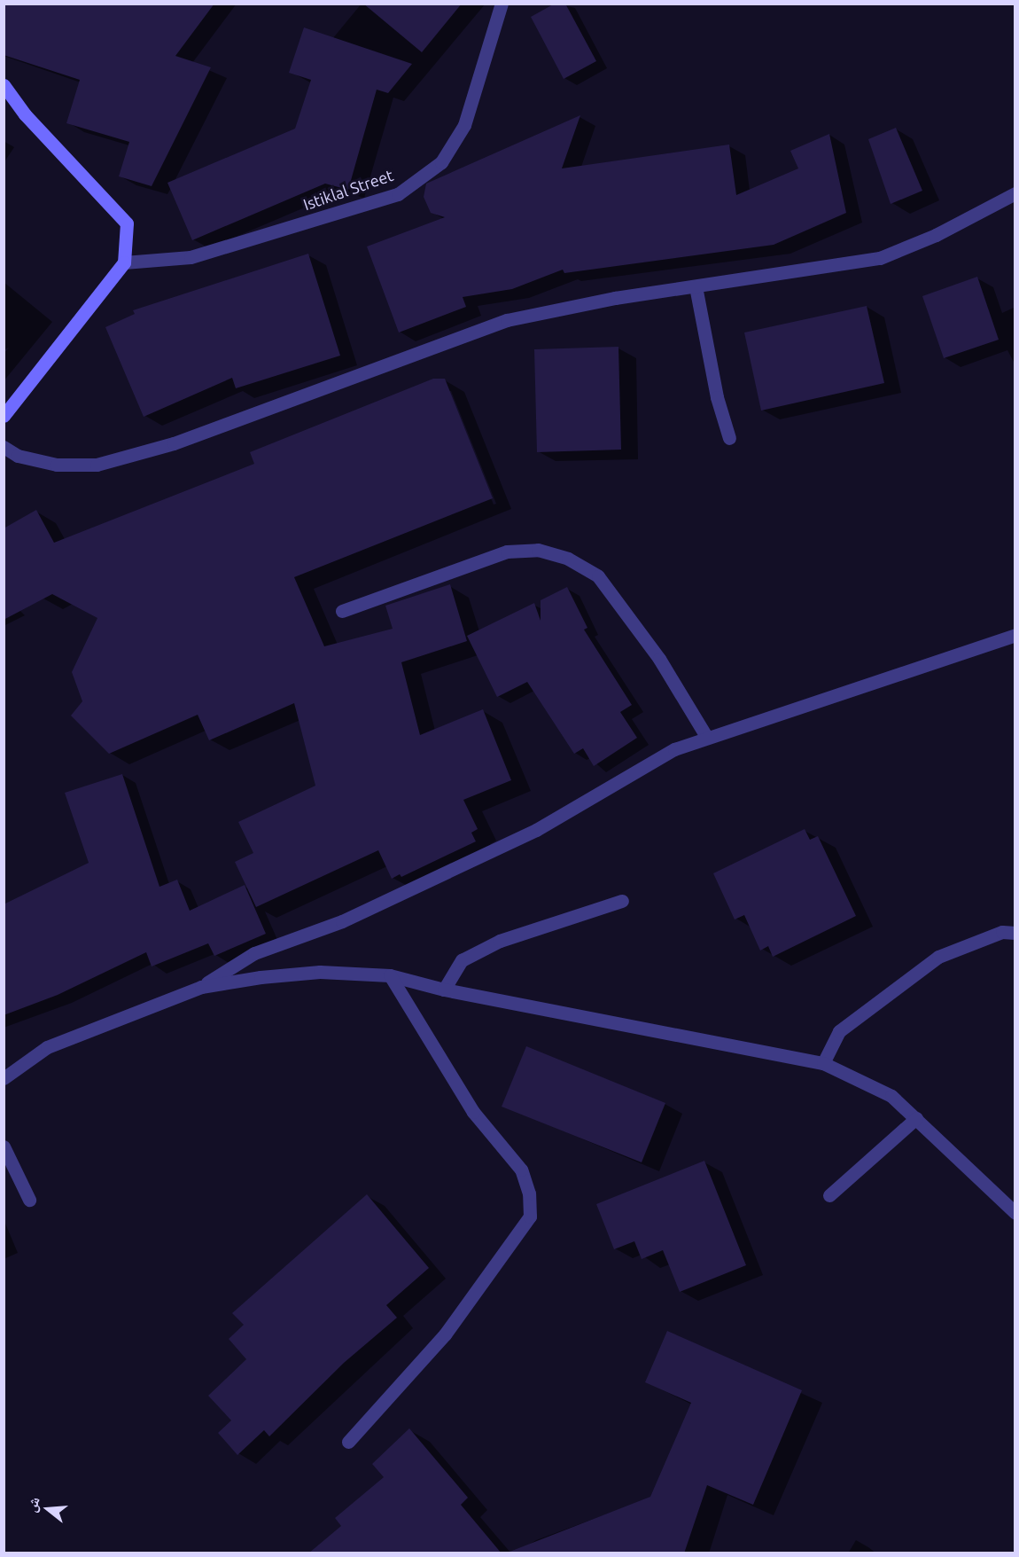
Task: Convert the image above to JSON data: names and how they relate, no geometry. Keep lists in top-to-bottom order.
{
  "streets": {
    "street": ["Istiklal Street"]
  },
  "north": "left"
}
